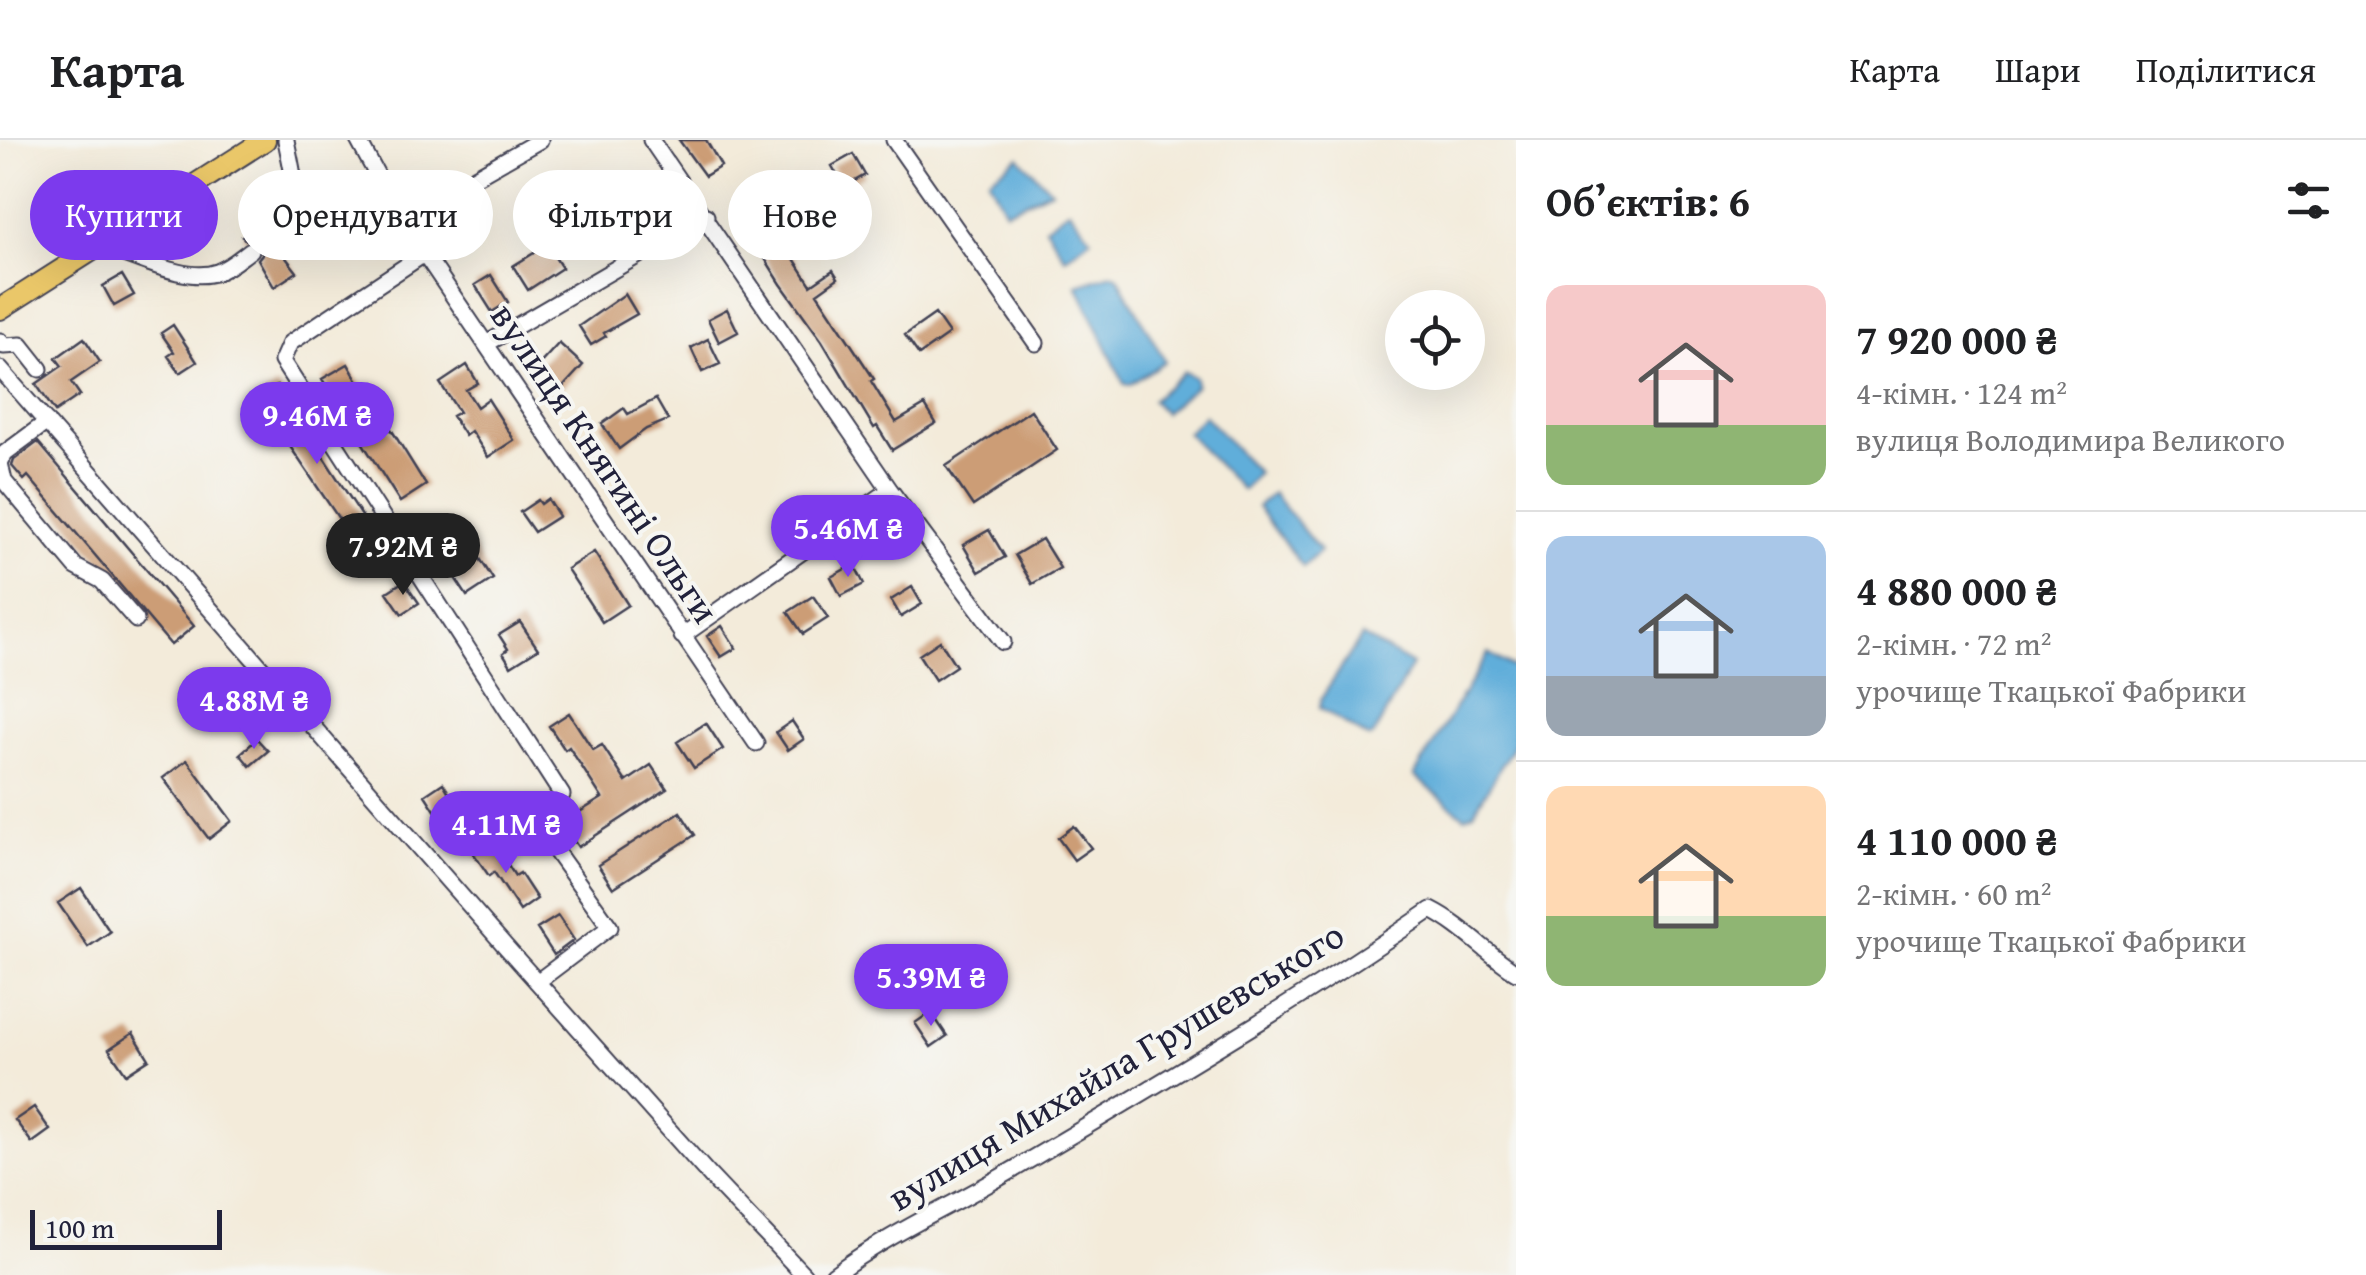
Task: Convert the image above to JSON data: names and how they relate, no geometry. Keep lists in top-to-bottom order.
{
  "streets": {
    "street": ["вулиця Княгині Ольги", "вулиця Михайла Грушевського"]
  },
  "scale_bar": "100 m",
  "page": {
    "header": "Карта",
    "nav": ["Карта", "Шари", "Поділитися"],
    "heading": "Об’єктів: 6",
    "chip": [
      "Купити",
      "Орендувати",
      "Фільтри",
      "Нове"
    ],
    "list": [
      {
        "name": "7 920 000 ₴",
        "note": "4-кімн. · 124 m² · вулиця Володимира Великого"
      },
      {
        "name": "4 880 000 ₴",
        "note": "2-кімн. · 72 m² · урочище Ткацької Фабрики"
      },
      {
        "name": "4 110 000 ₴",
        "note": "2-кімн. · 60 m² · урочище Ткацької Фабрики"
      }
    ],
    "price": [
      "9.46M ₴",
      "5.46M ₴",
      "7.92M ₴",
      "4.88M ₴",
      "4.11M ₴",
      "5.39M ₴"
    ],
    "scale": "100 m"
  }
}
